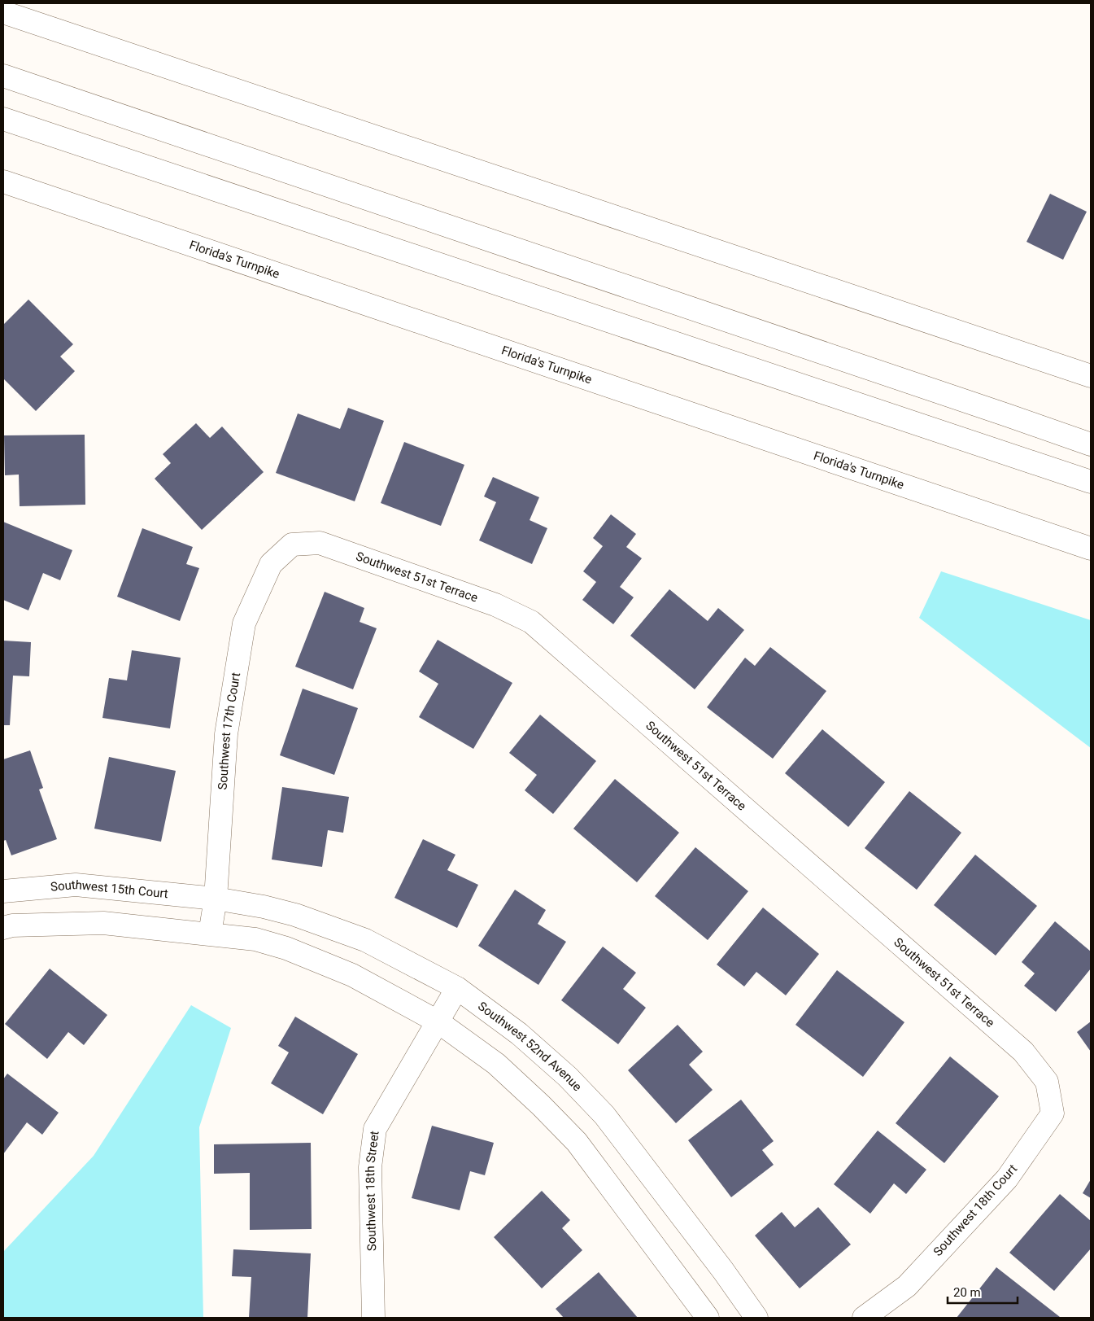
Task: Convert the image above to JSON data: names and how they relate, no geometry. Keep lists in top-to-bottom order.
{
  "streets": {
    "main road": [
      "Florida's Turnpike",
      "Southwest 51st Terrace",
      "Southwest 17th Court",
      "Southwest 15th Court",
      "Southwest 52nd Avenue",
      "Southwest 18th Street",
      "Southwest 18th Court"
    ]
  },
  "crossings": [
    ["Southwest 51st Terrace", "Southwest 17th Court"],
    ["Southwest 51st Terrace", "Southwest 18th Court"],
    ["Southwest 17th Court", "Southwest 15th Court"],
    ["Southwest 17th Court", "Southwest 52nd Avenue"],
    ["Southwest 15th Court", "Southwest 52nd Avenue"],
    ["Southwest 52nd Avenue", "Southwest 18th Street"]
  ],
  "scale_bar": "20 m"
}
